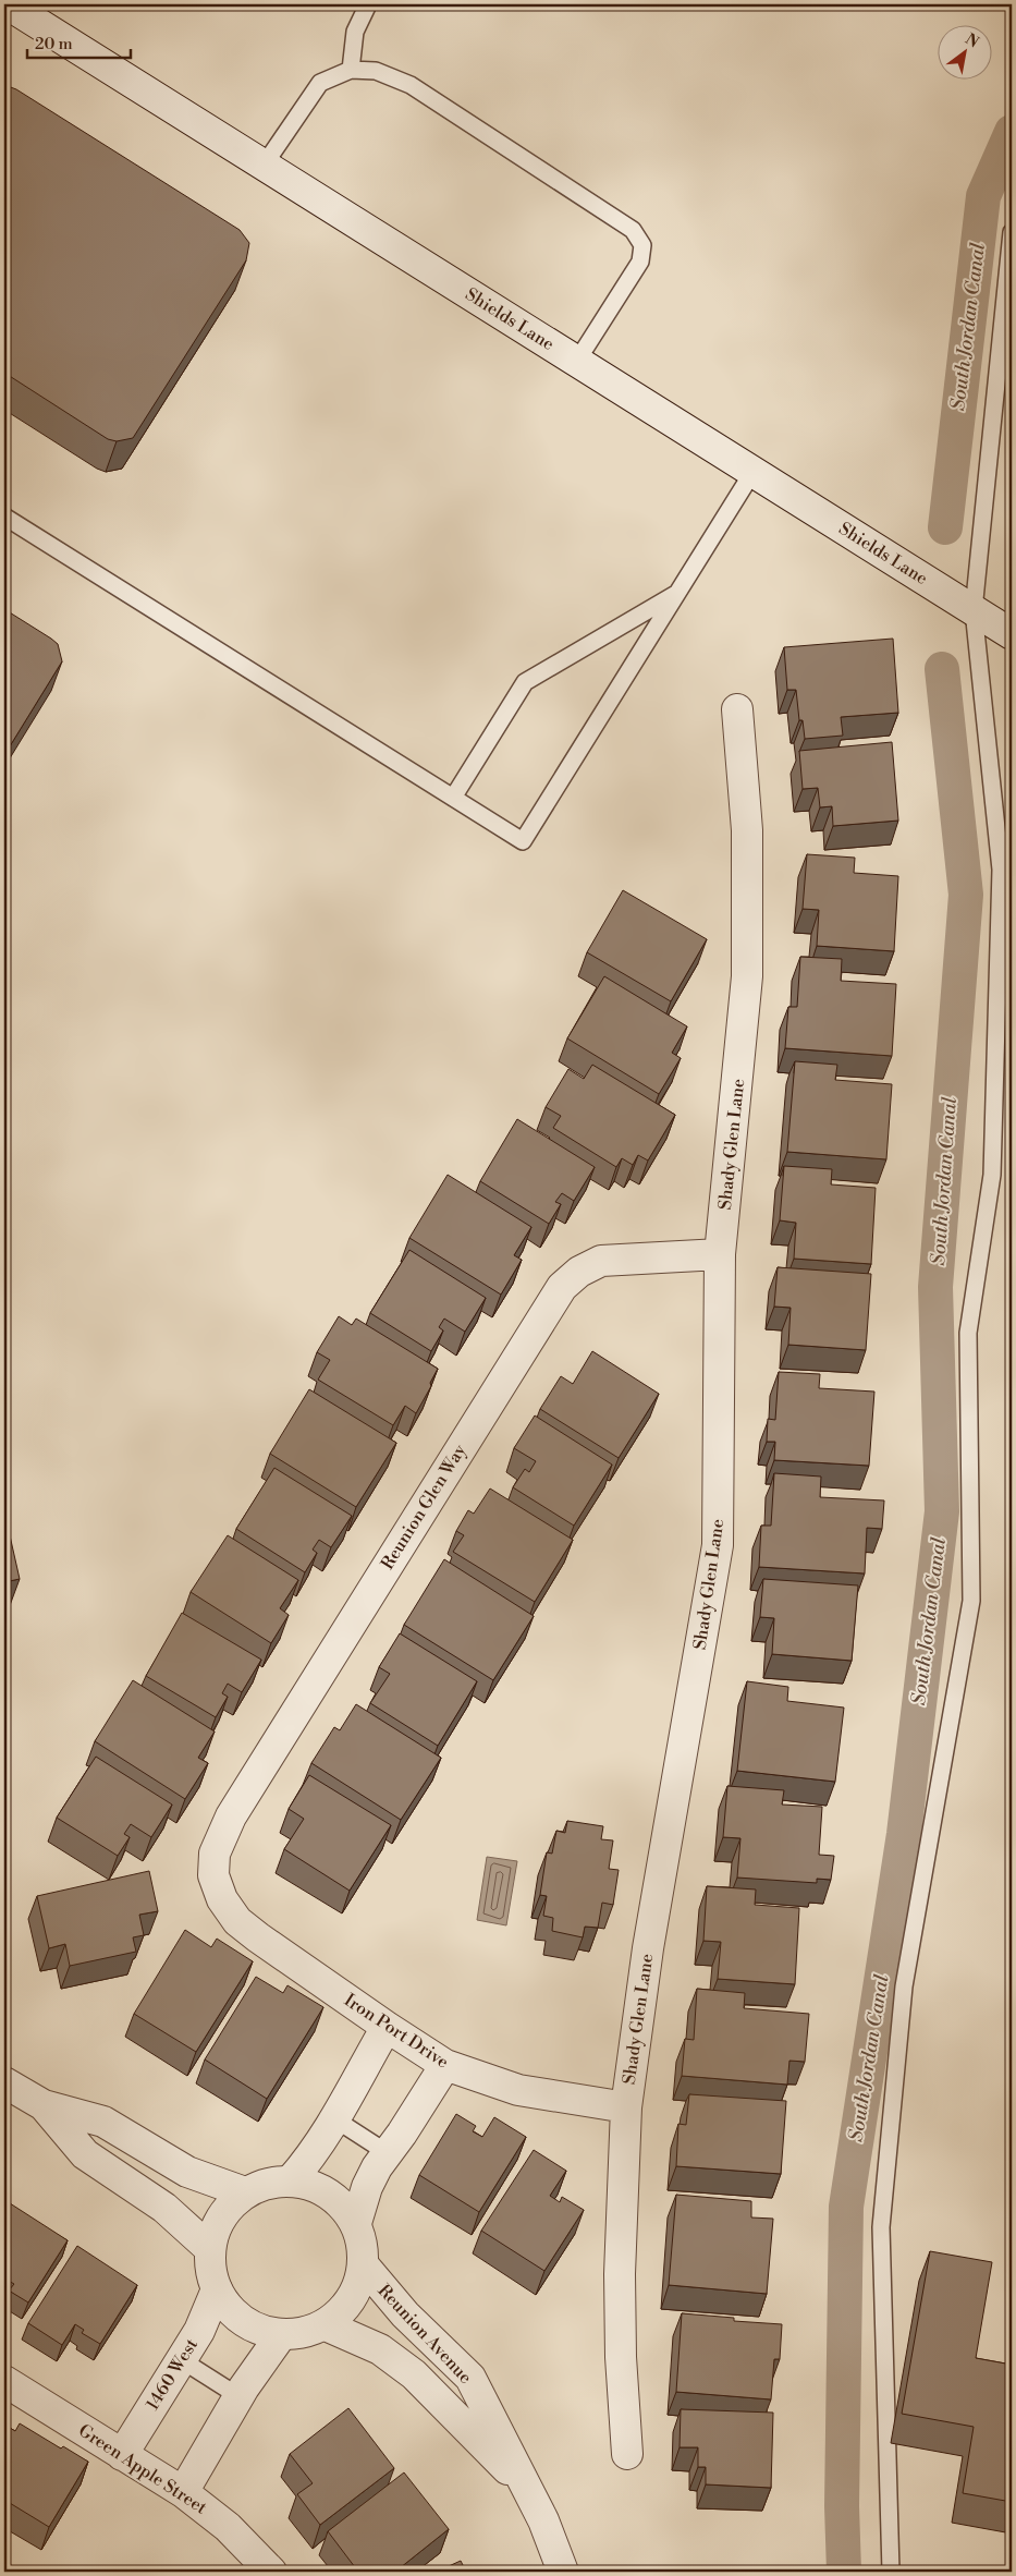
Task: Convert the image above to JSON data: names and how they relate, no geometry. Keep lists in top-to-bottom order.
{
  "streets": {
    "street": [
      "Shields Lane",
      "Shady Glen Lane",
      "Reunion Glen Way",
      "Iron Port Drive",
      "Reunion Avenue",
      "1460 West",
      "Green Apple Street"
    ]
  },
  "crossings": [
    ["Shady Glen Lane", "Reunion Glen Way"],
    ["Shady Glen Lane", "Iron Port Drive"],
    ["Reunion Glen Way", "Iron Port Drive"],
    ["Reunion Avenue", "1460 West"],
    ["1460 West", "Green Apple Street"]
  ],
  "water": ["South Jordan Canal"],
  "scale_bar": "20 m",
  "north": "top right"
}
